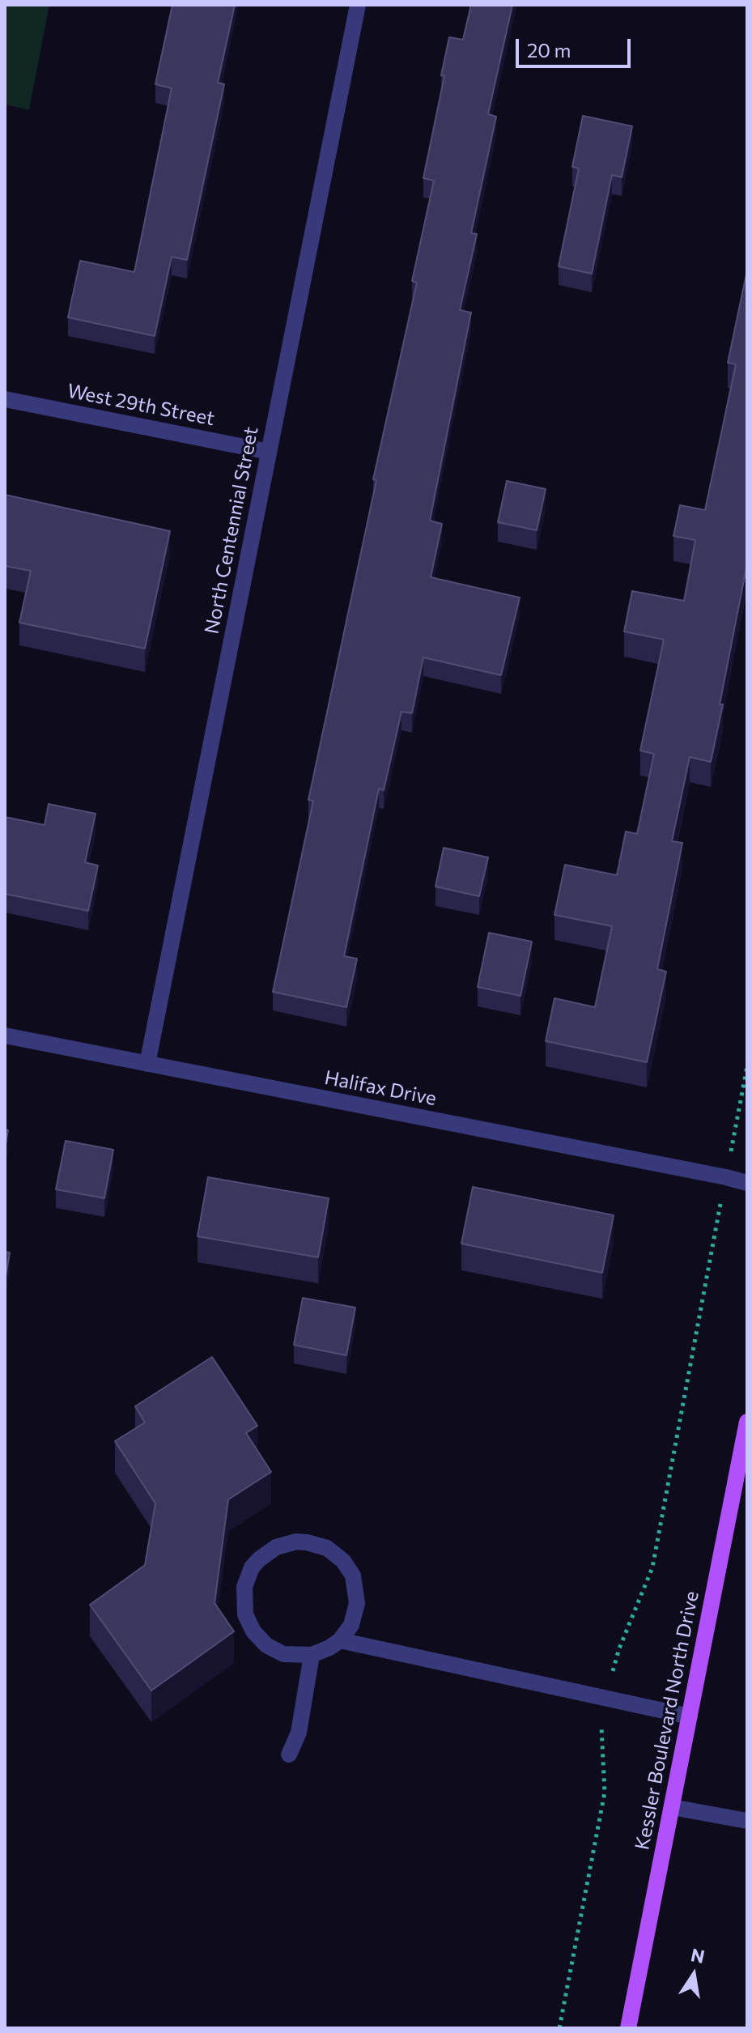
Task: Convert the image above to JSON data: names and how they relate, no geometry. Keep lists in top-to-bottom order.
{
  "streets": {
    "main road": ["Kessler Boulevard North Drive"],
    "street": ["West 29th Street", "North Centennial Street", "Halifax Drive"]
  },
  "crossings": [
    ["West 29th Street", "North Centennial Street"],
    ["North Centennial Street", "Halifax Drive"]
  ],
  "scale_bar": "20 m",
  "north": "top"
}
